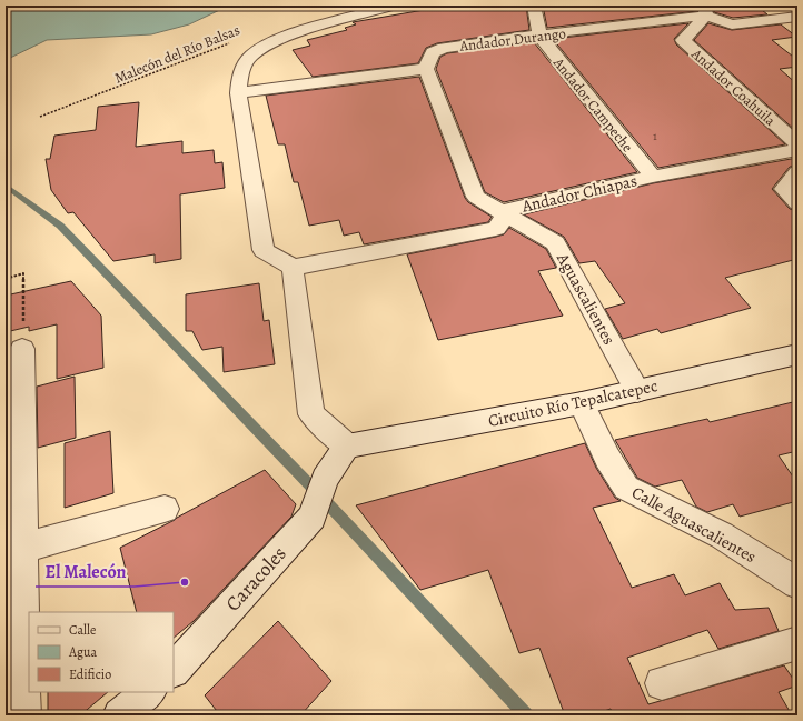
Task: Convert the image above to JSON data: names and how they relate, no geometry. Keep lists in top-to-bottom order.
{
  "streets": {
    "street": [
      "Andador Durango",
      "Andador Coahuila",
      "Andador Campeche",
      "Andador Chiapas",
      "Aguascalientes",
      "Circuito Río Tepalcatepec",
      "Calle Aguascalientes",
      "Caracoles"
    ],
    "path": ["Malecón del Río Balsas"]
  },
  "crossings": [
    ["Andador Durango", "Andador Coahuila"],
    ["Andador Durango", "Andador Campeche"],
    ["Andador Durango", "Aguascalientes"],
    ["Andador Campeche", "Andador Chiapas"],
    ["Andador Chiapas", "Aguascalientes"],
    ["Aguascalientes", "Circuito Río Tepalcatepec"],
    ["Circuito Río Tepalcatepec", "Calle Aguascalientes"],
    ["Circuito Río Tepalcatepec", "Caracoles"]
  ],
  "places": ["El Malecón"],
  "house_numbers": ["1"],
  "legend": ["Calle", "Agua", "Edificio"]
}
